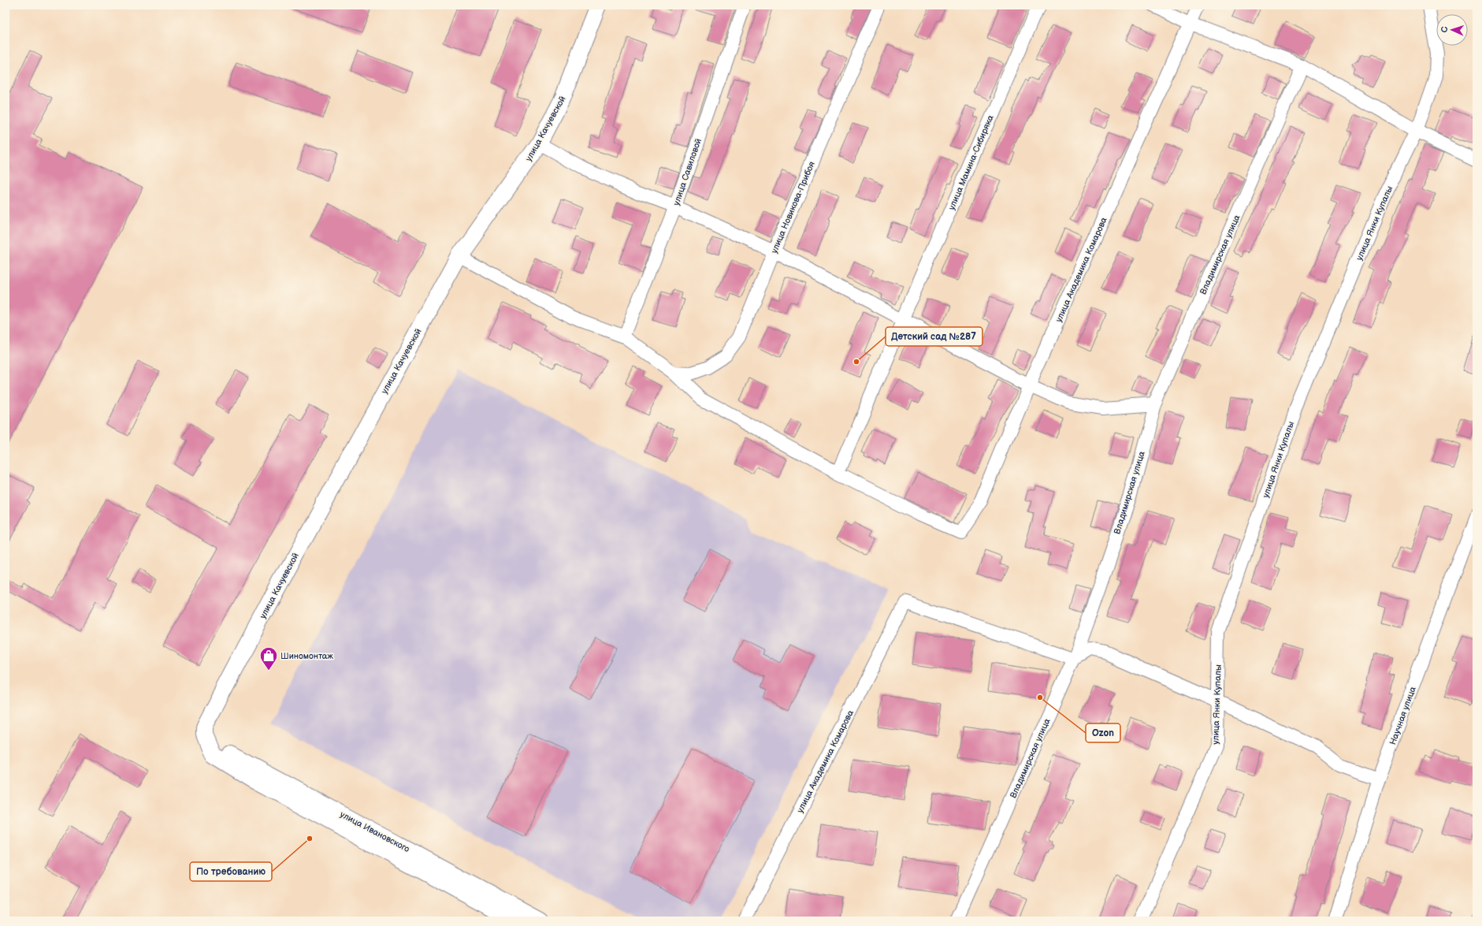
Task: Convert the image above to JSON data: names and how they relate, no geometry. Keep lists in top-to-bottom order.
{
  "streets": {
    "street": [
      "улица Качуевской",
      "улица Мамина-Сибиряка",
      "улица Савиловой",
      "улица Новикова-Прибоя",
      "улица Янки Купалы",
      "Владимирская улица",
      "улица Академика Комарова",
      "Научная улица",
      "улица Ивановского"
    ]
  },
  "crossings": [
    ["улица Качуевской", "улица Ивановского"],
    ["улица Мамина-Сибиряка", "улица Академика Комарова"],
    ["Владимирская улица", "улица Академика Комарова"]
  ],
  "places": {
    "other": ["Детский сад №287", "Ozon", "По требованию"],
    "shop": ["Шиномонтаж"]
  },
  "north": "left"
}
